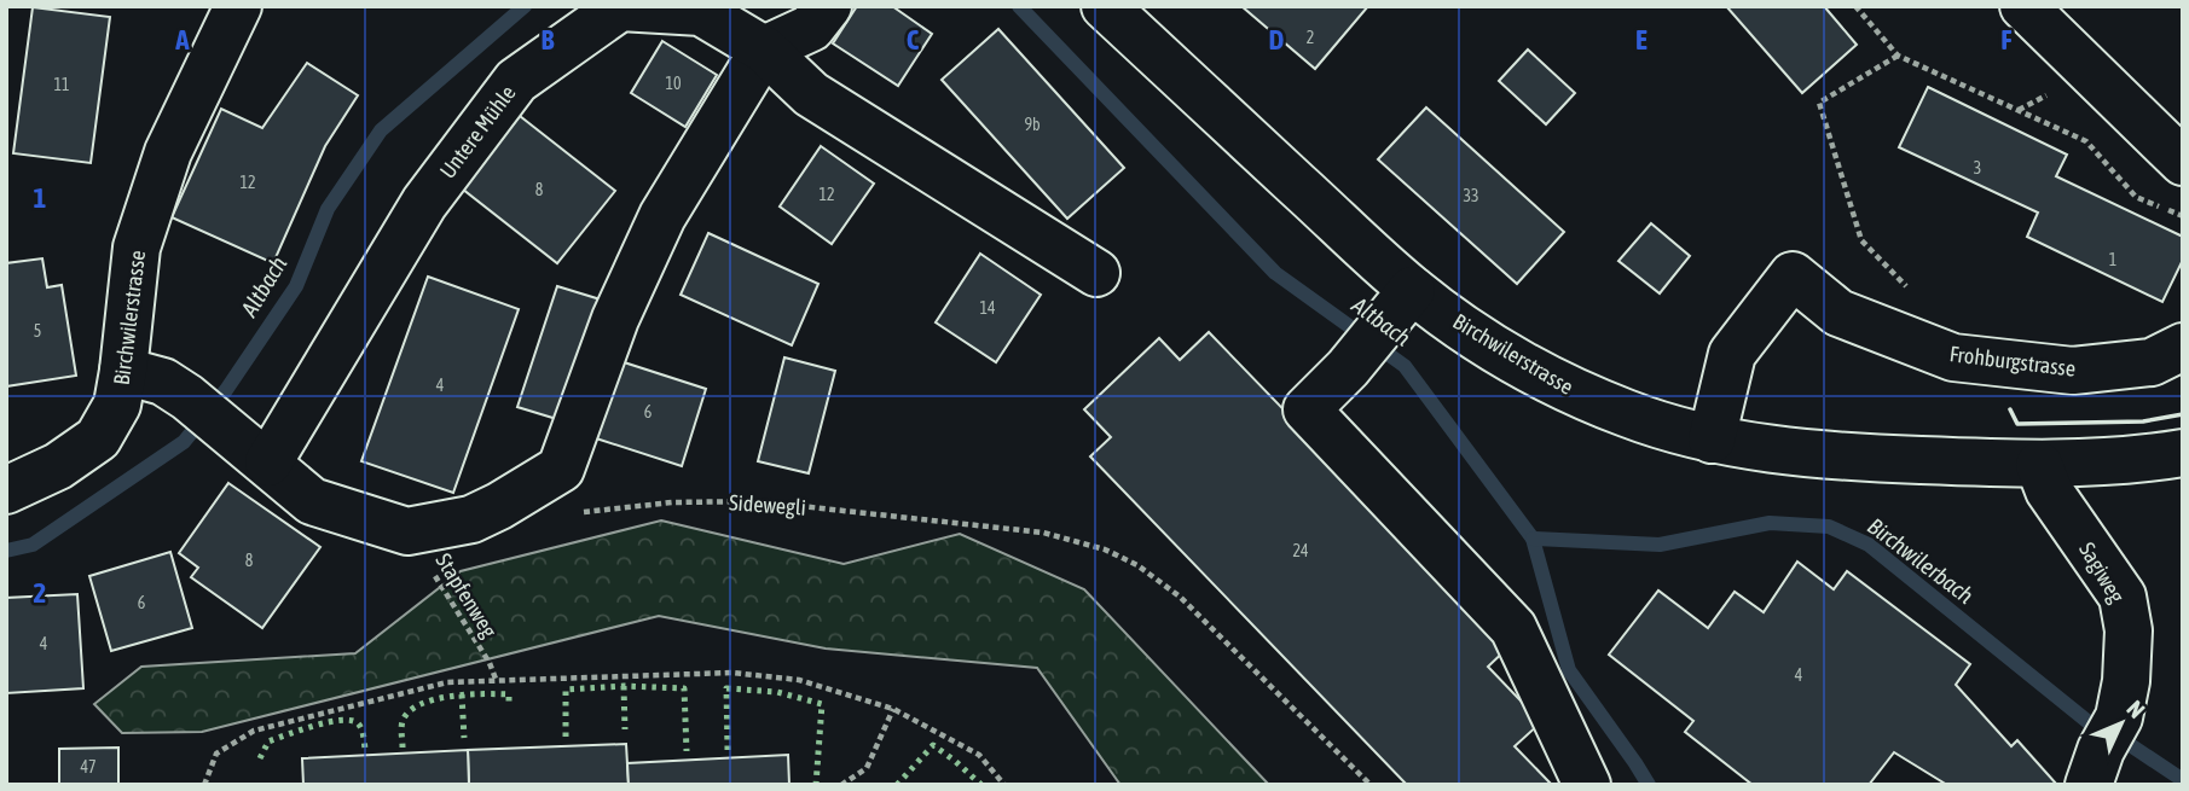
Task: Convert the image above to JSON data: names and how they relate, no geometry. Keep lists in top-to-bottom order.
{
  "streets": {
    "street": [
      "Untere Mühle",
      "Birchwilerstrasse",
      "Frohburgstrasse",
      "Sagiweg"
    ],
    "path": ["Sidewegli", "Stapfenweg"]
  },
  "crossings": [
    ["Birchwilerstrasse", "Frohburgstrasse"],
    ["Birchwilerstrasse", "Sagiweg"]
  ],
  "water": ["Altbach", "Birchwilerbach"],
  "house_numbers": [
    "2",
    "10",
    "11",
    "9b",
    "3",
    "12",
    "8",
    "12",
    "33",
    "1",
    "14",
    "5",
    "4",
    "6",
    "24",
    "8",
    "6",
    "4",
    "4",
    "47"
  ],
  "north": "top right",
  "grid": {
    "columns": [
      "A",
      "B",
      "C",
      "D",
      "E",
      "F"
    ],
    "rows": ["1", "2"]
  }
}
